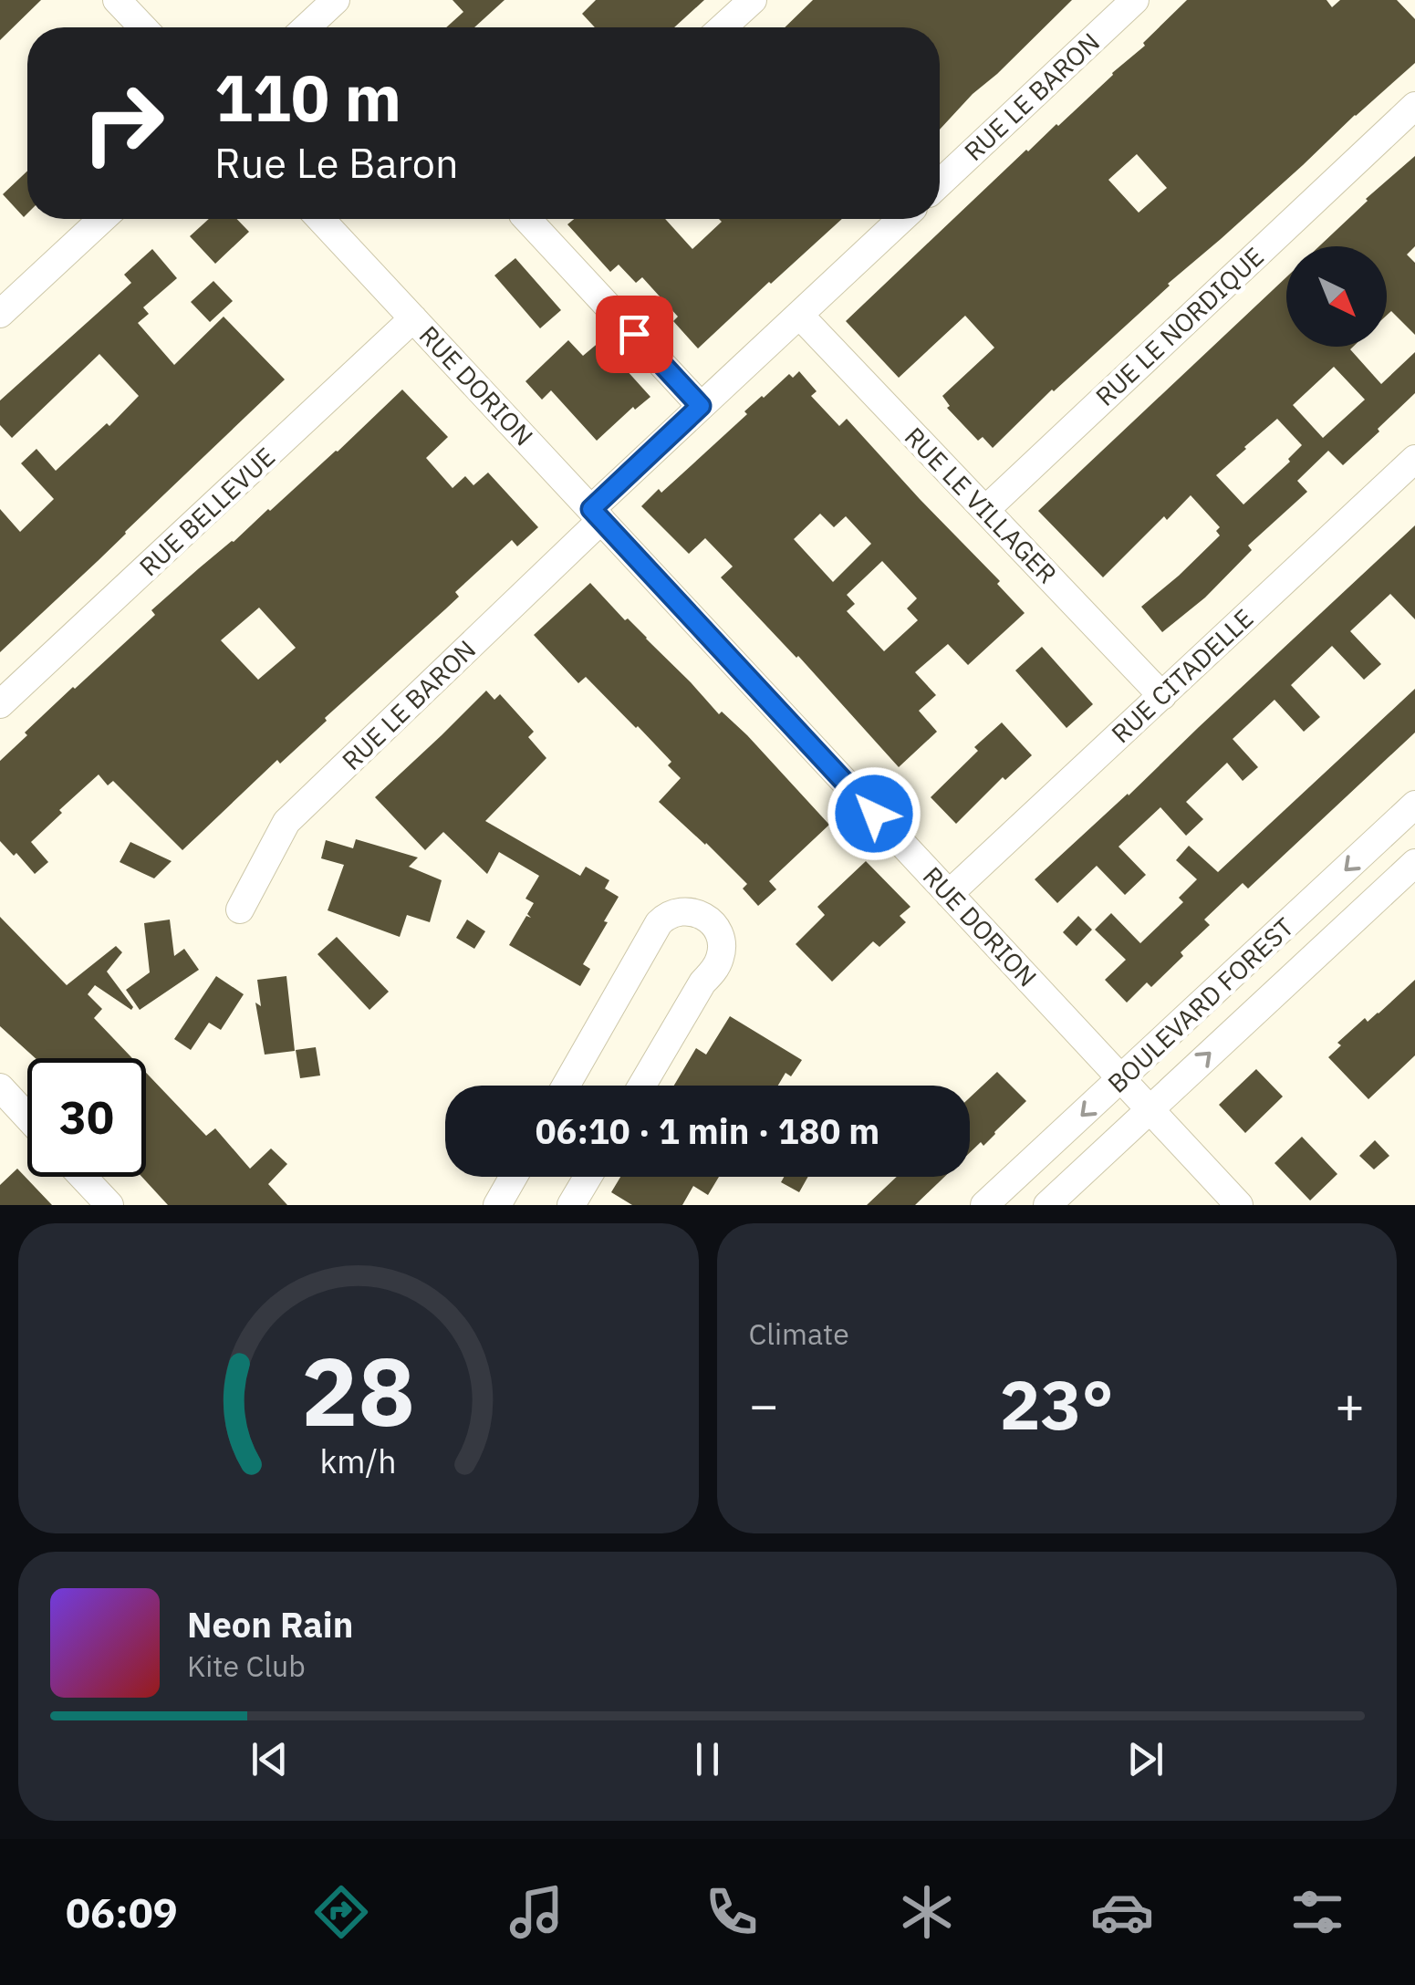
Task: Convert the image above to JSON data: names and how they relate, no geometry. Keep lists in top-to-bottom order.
{
  "streets": {
    "street": [
      "RUE LE BARON",
      "RUE LE NORDIQUE",
      "RUE DORION",
      "RUE LE VILLAGER",
      "RUE BELLEVUE",
      "RUE CITADELLE",
      "BOULEVARD FOREST"
    ]
  },
  "crossings": [
    ["RUE LE BARON", "RUE DORION"],
    ["RUE LE BARON", "RUE LE VILLAGER"],
    ["RUE LE NORDIQUE", "RUE LE VILLAGER"],
    ["RUE DORION", "RUE BELLEVUE"],
    ["RUE DORION", "RUE CITADELLE"],
    ["RUE DORION", "BOULEVARD FOREST"],
    ["RUE LE VILLAGER", "RUE CITADELLE"]
  ],
  "north": "bottom right",
  "page": {
    "turn": ["110 m", "Rue Le Baron"],
    "limit": "30",
    "trip": "06:10 · 1 min · 180 m",
    "tile": "Climate",
    "heat": ["−", "23°", "+"],
    "song": ["Neon Rain", "Kite Club"],
    "tabs": "06:09",
    "gauge": ["28", "km/h"]
  }
}
